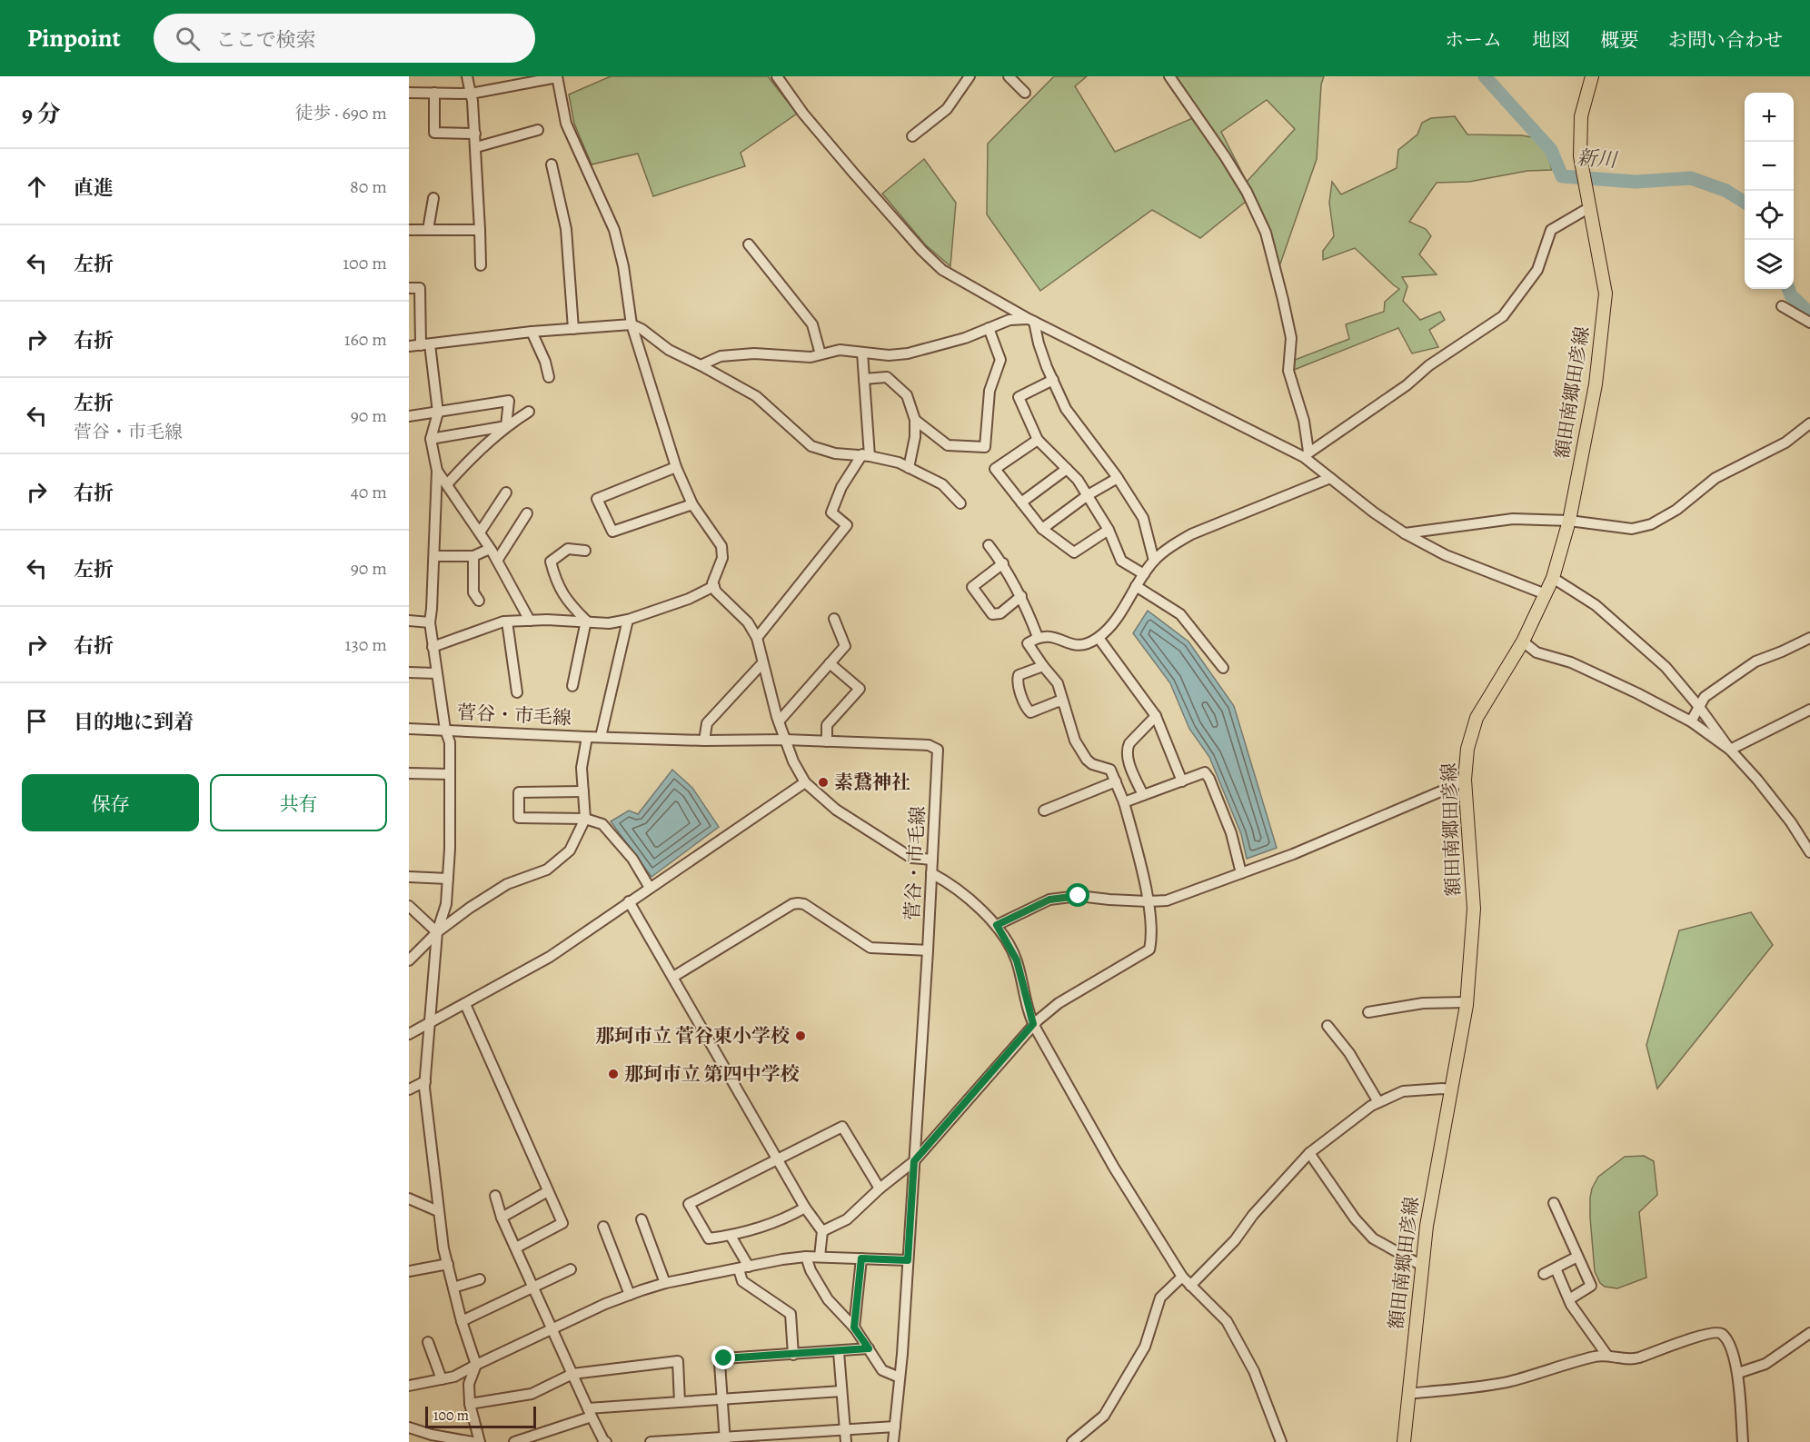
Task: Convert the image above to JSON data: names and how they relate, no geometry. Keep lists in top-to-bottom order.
{
  "streets": {
    "main road": ["額田南郷田彦線"],
    "street": ["菅谷・市毛線"]
  },
  "water": ["新川"],
  "places": ["素鵞神社", "那珂市立 菅谷東小学校", "那珂市立 第四中学校"],
  "scale_bar": "100 m",
  "page": {
    "header": "Pinpoint",
    "search": "ここで検索",
    "nav": [
      "ホーム",
      "地図",
      "概要",
      "お問い合わせ"
    ],
    "heading": ["9 分", "徒歩 · 690 m"],
    "map_buttons": ["+", "−"],
    "list": [
      ["直進", "80 m"],
      ["左折", "100 m"],
      ["右折", "160 m"],
      ["左折", "菅谷・市毛線", "90 m"],
      ["右折", "40 m"],
      ["左折", "90 m"],
      ["右折", "130 m"],
      "目的地に到着"
    ],
    "buttons": ["保存", "共有"],
    "scale": "100 m"
  }
}
